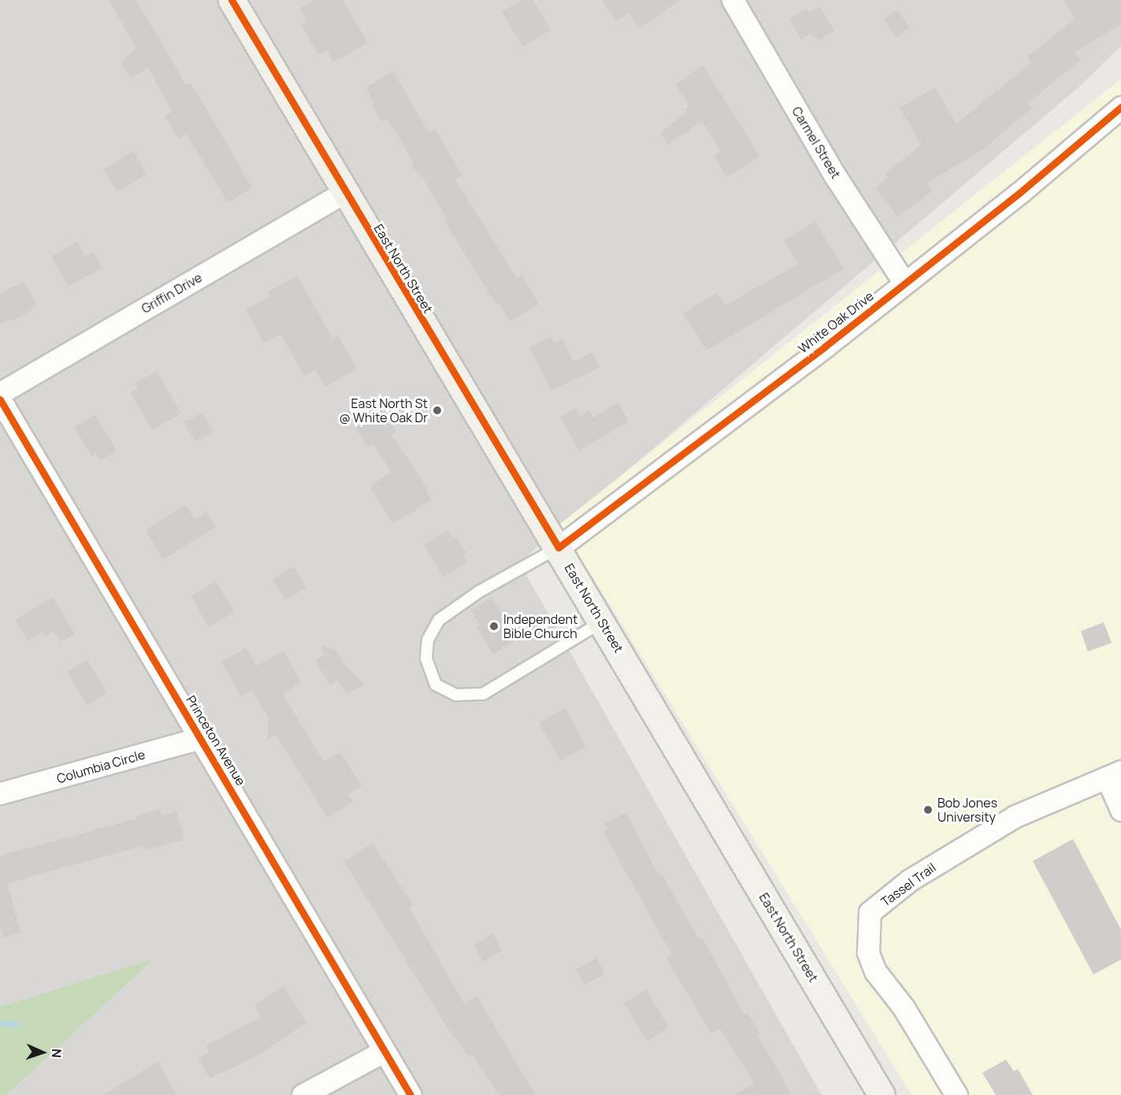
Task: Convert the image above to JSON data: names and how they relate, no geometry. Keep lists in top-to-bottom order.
{
  "streets": {
    "main road": ["East North Street"],
    "street": [
      "Carmel Street",
      "Griffin Drive",
      "White Oak Drive",
      "Princeton Avenue",
      "Columbia Circle",
      "Tassel Trail"
    ]
  },
  "crossings": [
    ["Carmel Street", "White Oak Drive"],
    ["East North Street", "Griffin Drive"],
    ["East North Street", "White Oak Drive"],
    ["Princeton Avenue", "Columbia Circle"]
  ],
  "places": ["East North St @ White Oak Dr", "Independent Bible Church", "Bob Jones University"],
  "north": "right"
}
